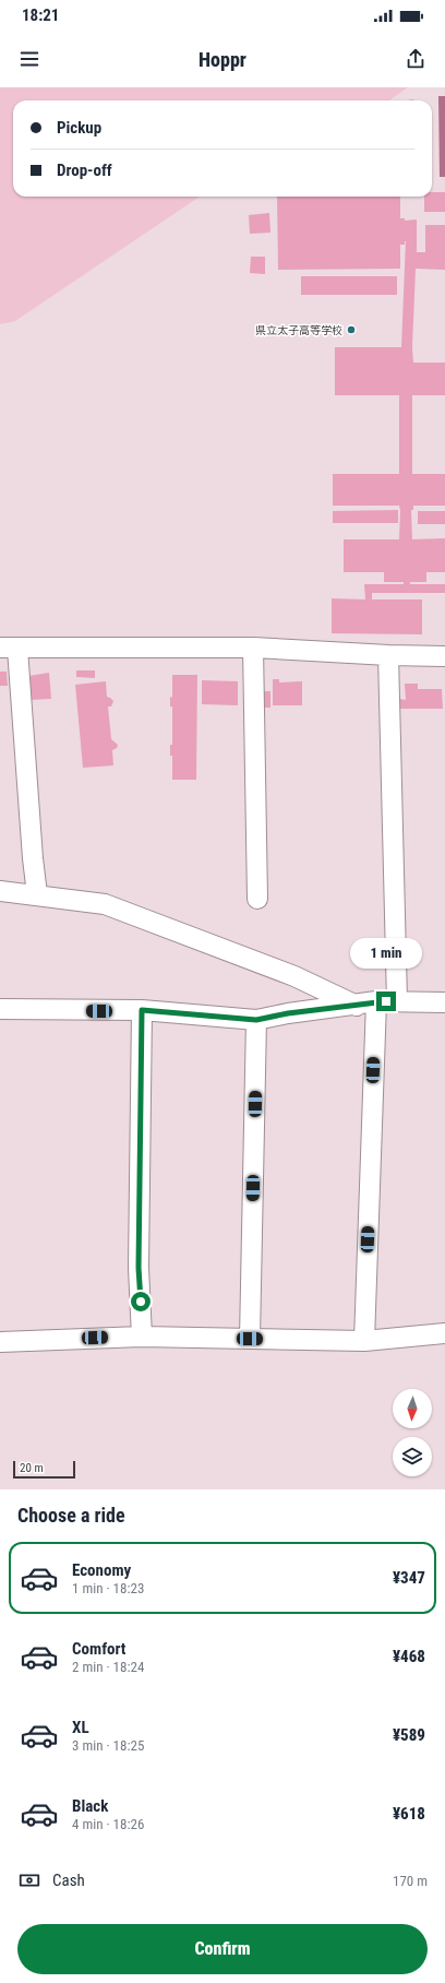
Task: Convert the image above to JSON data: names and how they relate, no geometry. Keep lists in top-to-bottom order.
{
  "places": ["県立太子高等学校"],
  "scale_bar": "20 m",
  "north": "bottom",
  "page": {
    "status": "18:21",
    "header": "Hoppr",
    "banner": ["Pickup", "Drop-off"],
    "bubble": "1 min",
    "scale": "20 m",
    "heading": "Choose a ride",
    "list": [
      {
        "name": "Economy",
        "note": "1 min · 18:23",
        "value": "¥347"
      },
      {
        "name": "Comfort",
        "note": "2 min · 18:24",
        "value": "¥468"
      },
      {
        "name": "XL",
        "note": "3 min · 18:25",
        "value": "¥589"
      },
      {
        "name": "Black",
        "note": "4 min · 18:26",
        "value": "¥618"
      }
    ],
    "pay": ["Cash", "170 m"],
    "buttons": "Confirm"
  }
}
